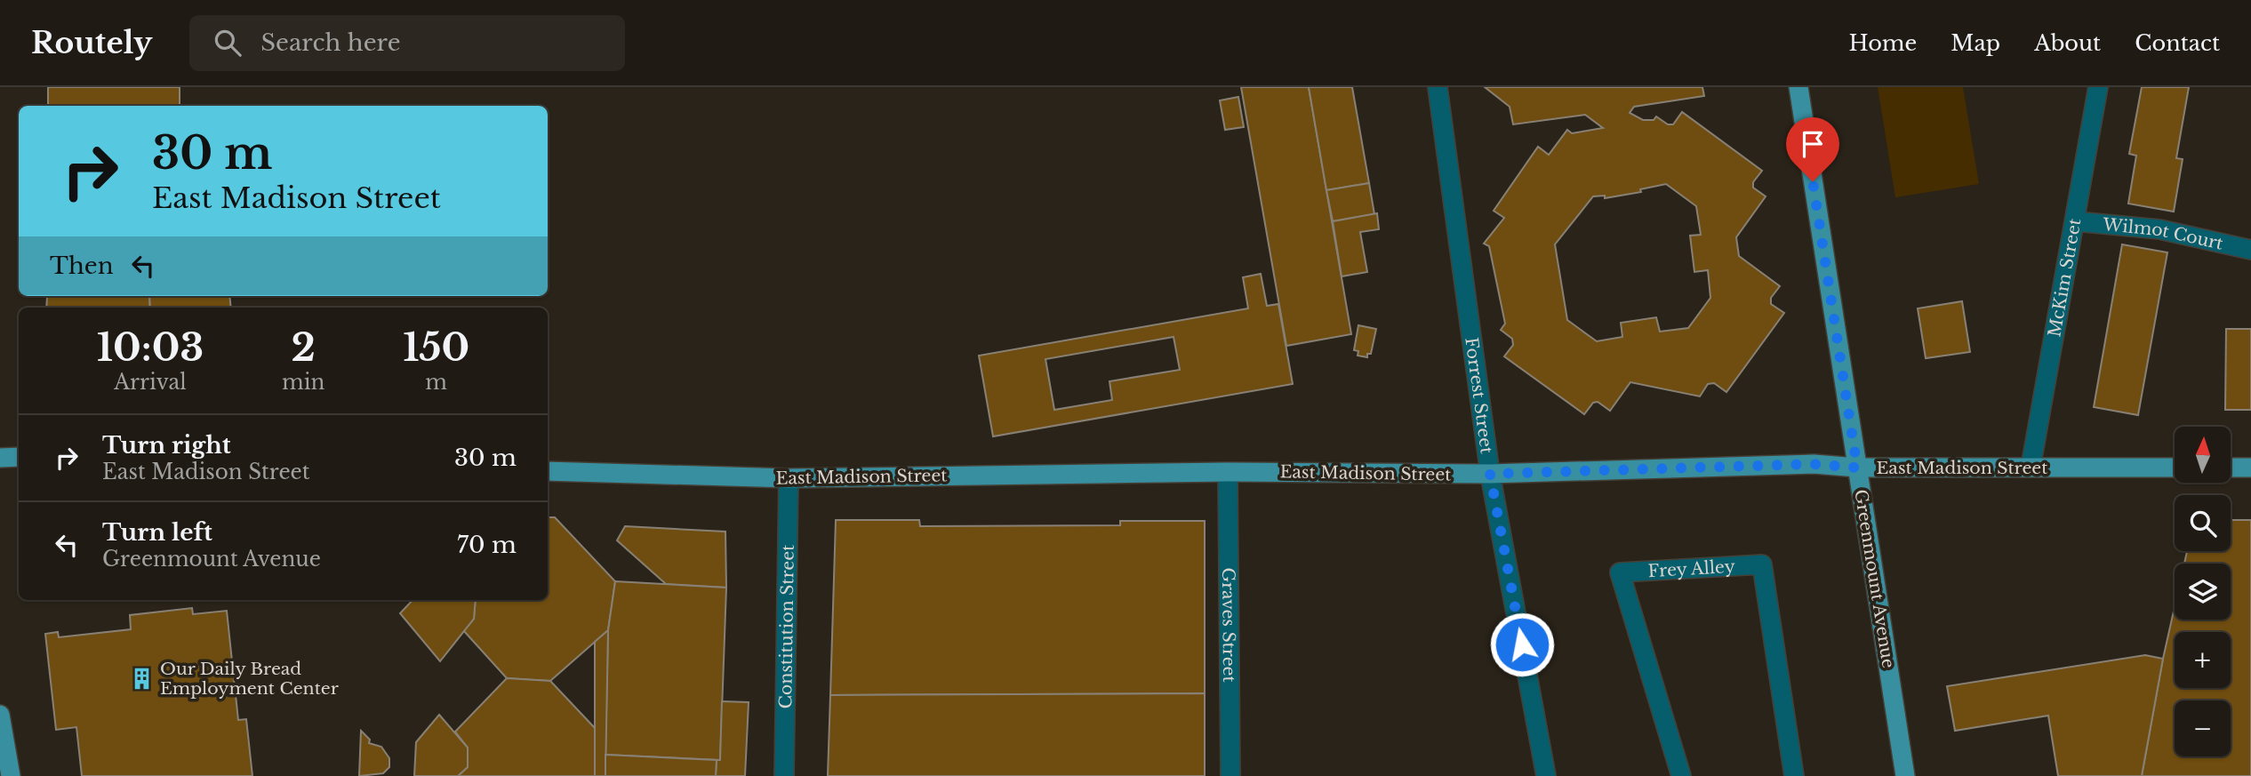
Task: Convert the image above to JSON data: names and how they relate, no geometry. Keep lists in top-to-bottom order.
{
  "streets": {
    "main road": ["East Madison Street", "Greenmount Avenue"],
    "street": [
      "Wilmot Court",
      "McKim Street",
      "Forrest Street",
      "Frey Alley",
      "Graves Street",
      "Constitution Street"
    ]
  },
  "crossings": [
    ["Wilmot Court", "McKim Street"],
    ["McKim Street", "East Madison Street"],
    ["Forrest Street", "East Madison Street"],
    ["East Madison Street", "Greenmount Avenue"],
    ["East Madison Street", "Graves Street"],
    ["East Madison Street", "Constitution Street"]
  ],
  "places": {
    "building": ["Our Daily Bread Employment Center"]
  },
  "north": "top",
  "page": {
    "header": "Routely",
    "search": "Search here",
    "nav": [
      "Home",
      "Map",
      "About",
      "Contact"
    ],
    "turn": ["30 m", "East Madison Street"],
    "then": "Then",
    "eta": [
      "10:03",
      "Arrival",
      "2",
      "min",
      "150",
      "m"
    ],
    "list": [
      {
        "name": "Turn right",
        "note": "East Madison Street",
        "value": "30 m"
      },
      {
        "name": "Turn left",
        "note": "Greenmount Avenue",
        "value": "70 m"
      }
    ],
    "map_buttons": ["+", "−"]
  }
}
